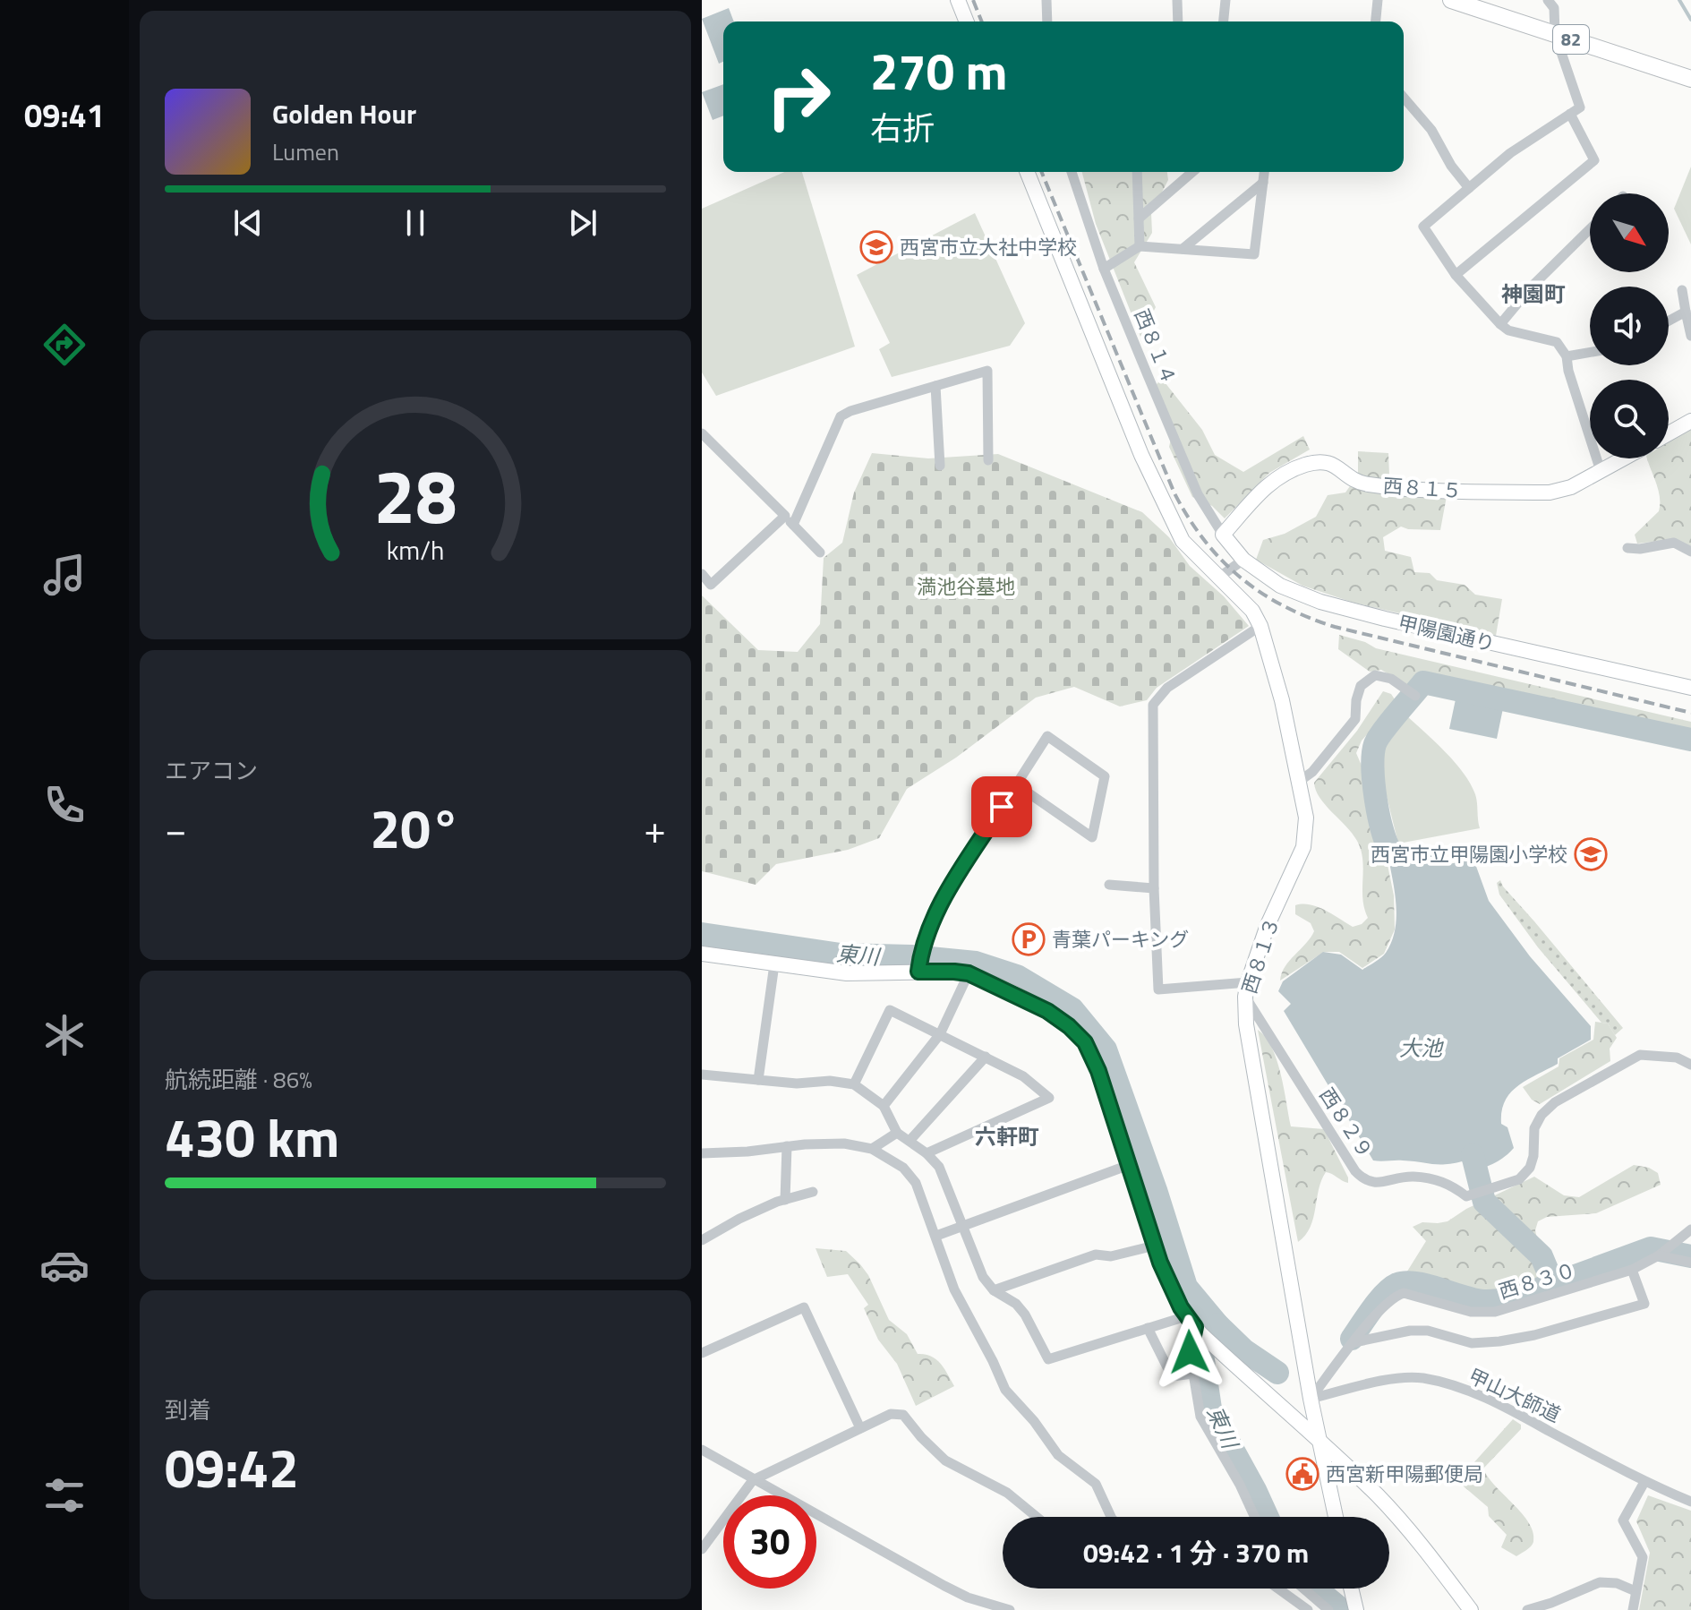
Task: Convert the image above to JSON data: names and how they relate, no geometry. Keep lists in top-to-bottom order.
{
  "streets": {
    "main road": ["82"],
    "street": [
      "西８１４",
      "西８１５",
      "甲陽園通り",
      "西８１３",
      "西８２９",
      "西８３０",
      "甲山大師道"
    ]
  },
  "crossings": [
    ["西８１４", "西８１５"],
    ["西８１４", "甲陽園通り"],
    ["西８１５", "甲陽園通り"],
    ["西８１３", "西８２９"],
    ["西８１３", "西８３０"],
    ["西８１３", "甲山大師道"],
    ["西８３０", "甲山大師道"]
  ],
  "districts": ["神園町", "六軒町"],
  "water": ["東川", "大池"],
  "parks": ["満池谷墓地"],
  "places": {
    "school or university": ["西宮市立大社中学校", "西宮市立甲陽園小学校"],
    "parking": ["青葉パーキング"],
    "public building": ["西宮新甲陽郵便局"]
  },
  "north": "bottom right",
  "page": {
    "tabs": "09:41",
    "turn": ["270 m", "右折"],
    "song": ["Golden Hour", "Lumen"],
    "tile": [
      "エアコン",
      ["航続距離 · 86%", "430 km"],
      ["到着", "09:42"]
    ],
    "heat": ["−", "20°", "+"],
    "limit": "30",
    "trip": "09:42 · 1 分 · 370 m",
    "gauge": ["28", "km/h"]
  }
}
